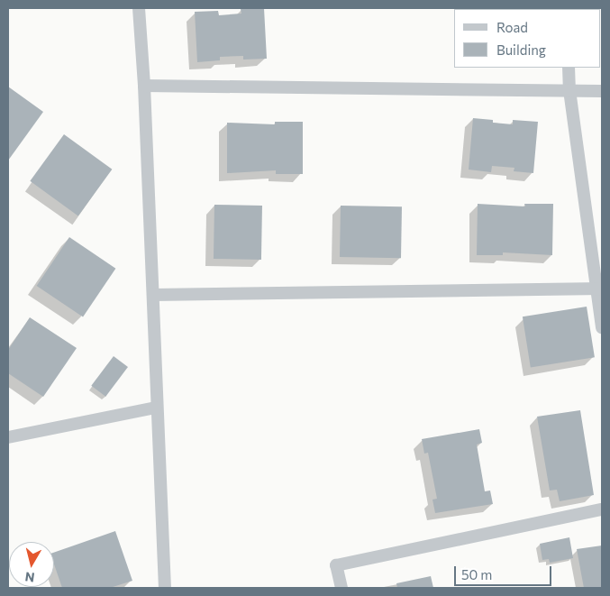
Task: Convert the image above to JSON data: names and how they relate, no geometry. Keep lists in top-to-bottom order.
{
  "legend": ["Road", "Building"],
  "scale_bar": "50 m",
  "north": "bottom"
}
